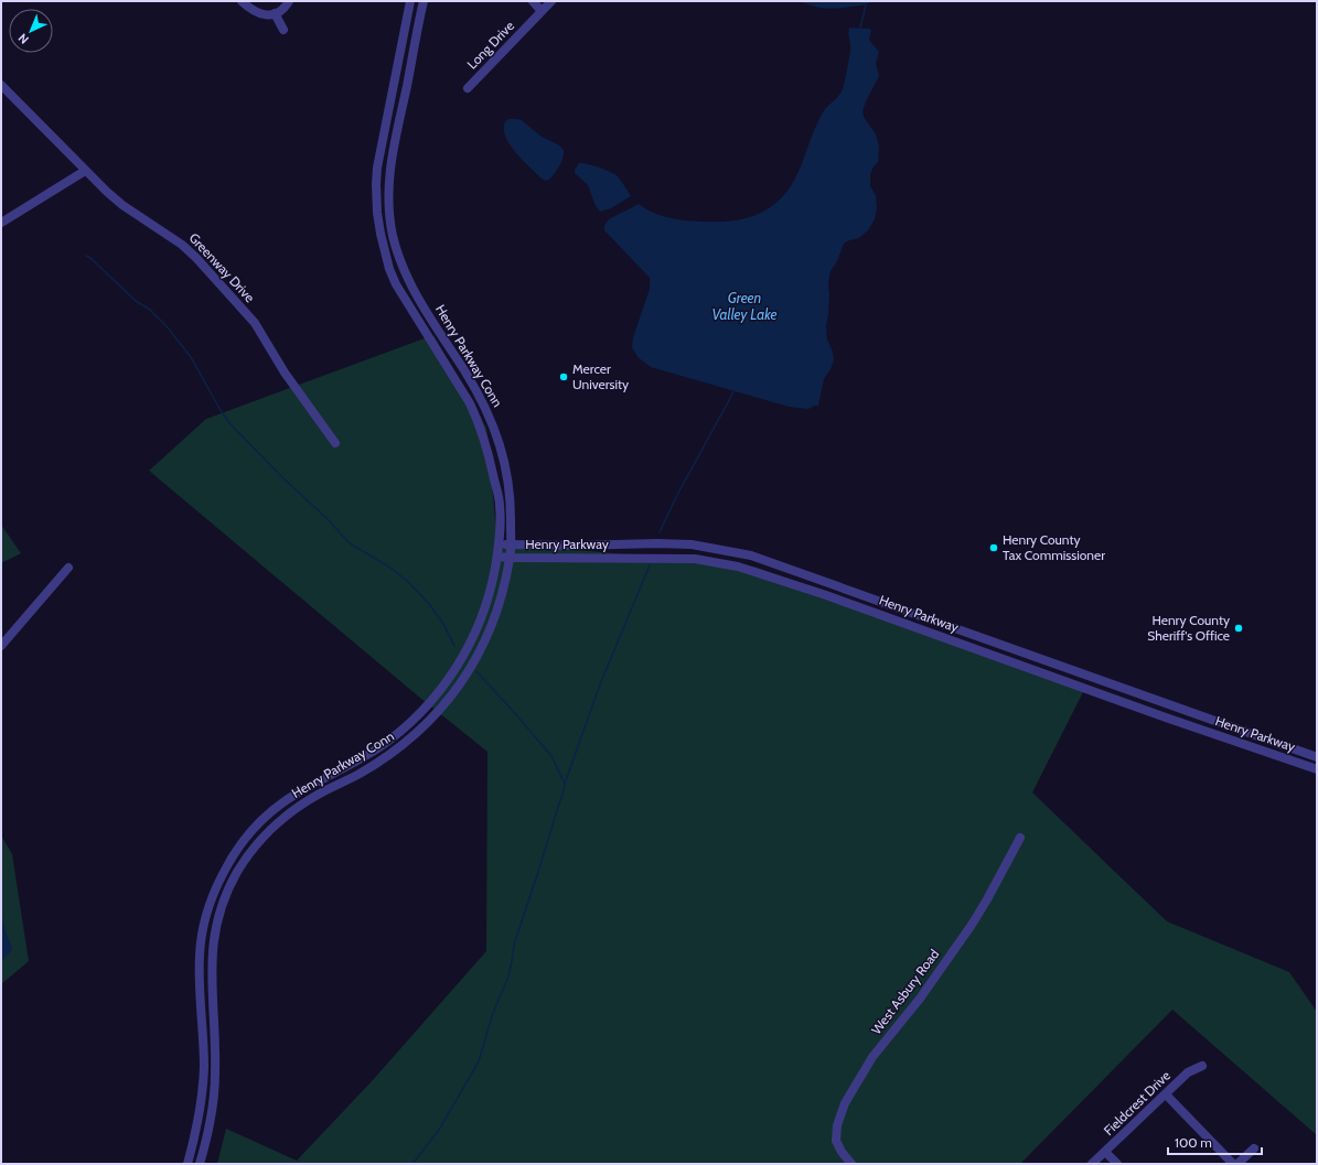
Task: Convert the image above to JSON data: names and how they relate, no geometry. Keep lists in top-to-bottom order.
{
  "streets": {
    "street": [
      "Long Drive",
      "Greenway Drive",
      "Henry Parkway Conn",
      "Henry Parkway",
      "West Asbury Road",
      "Fieldcrest Drive"
    ]
  },
  "crossings": [
    ["Henry Parkway Conn", "Henry Parkway"]
  ],
  "water": ["Green Valley Lake"],
  "places": ["Mercer University", "Henry County Tax Commissioner", "Henry County Sheriff's Office"],
  "scale_bar": "100 m",
  "north": "bottom left"
}
